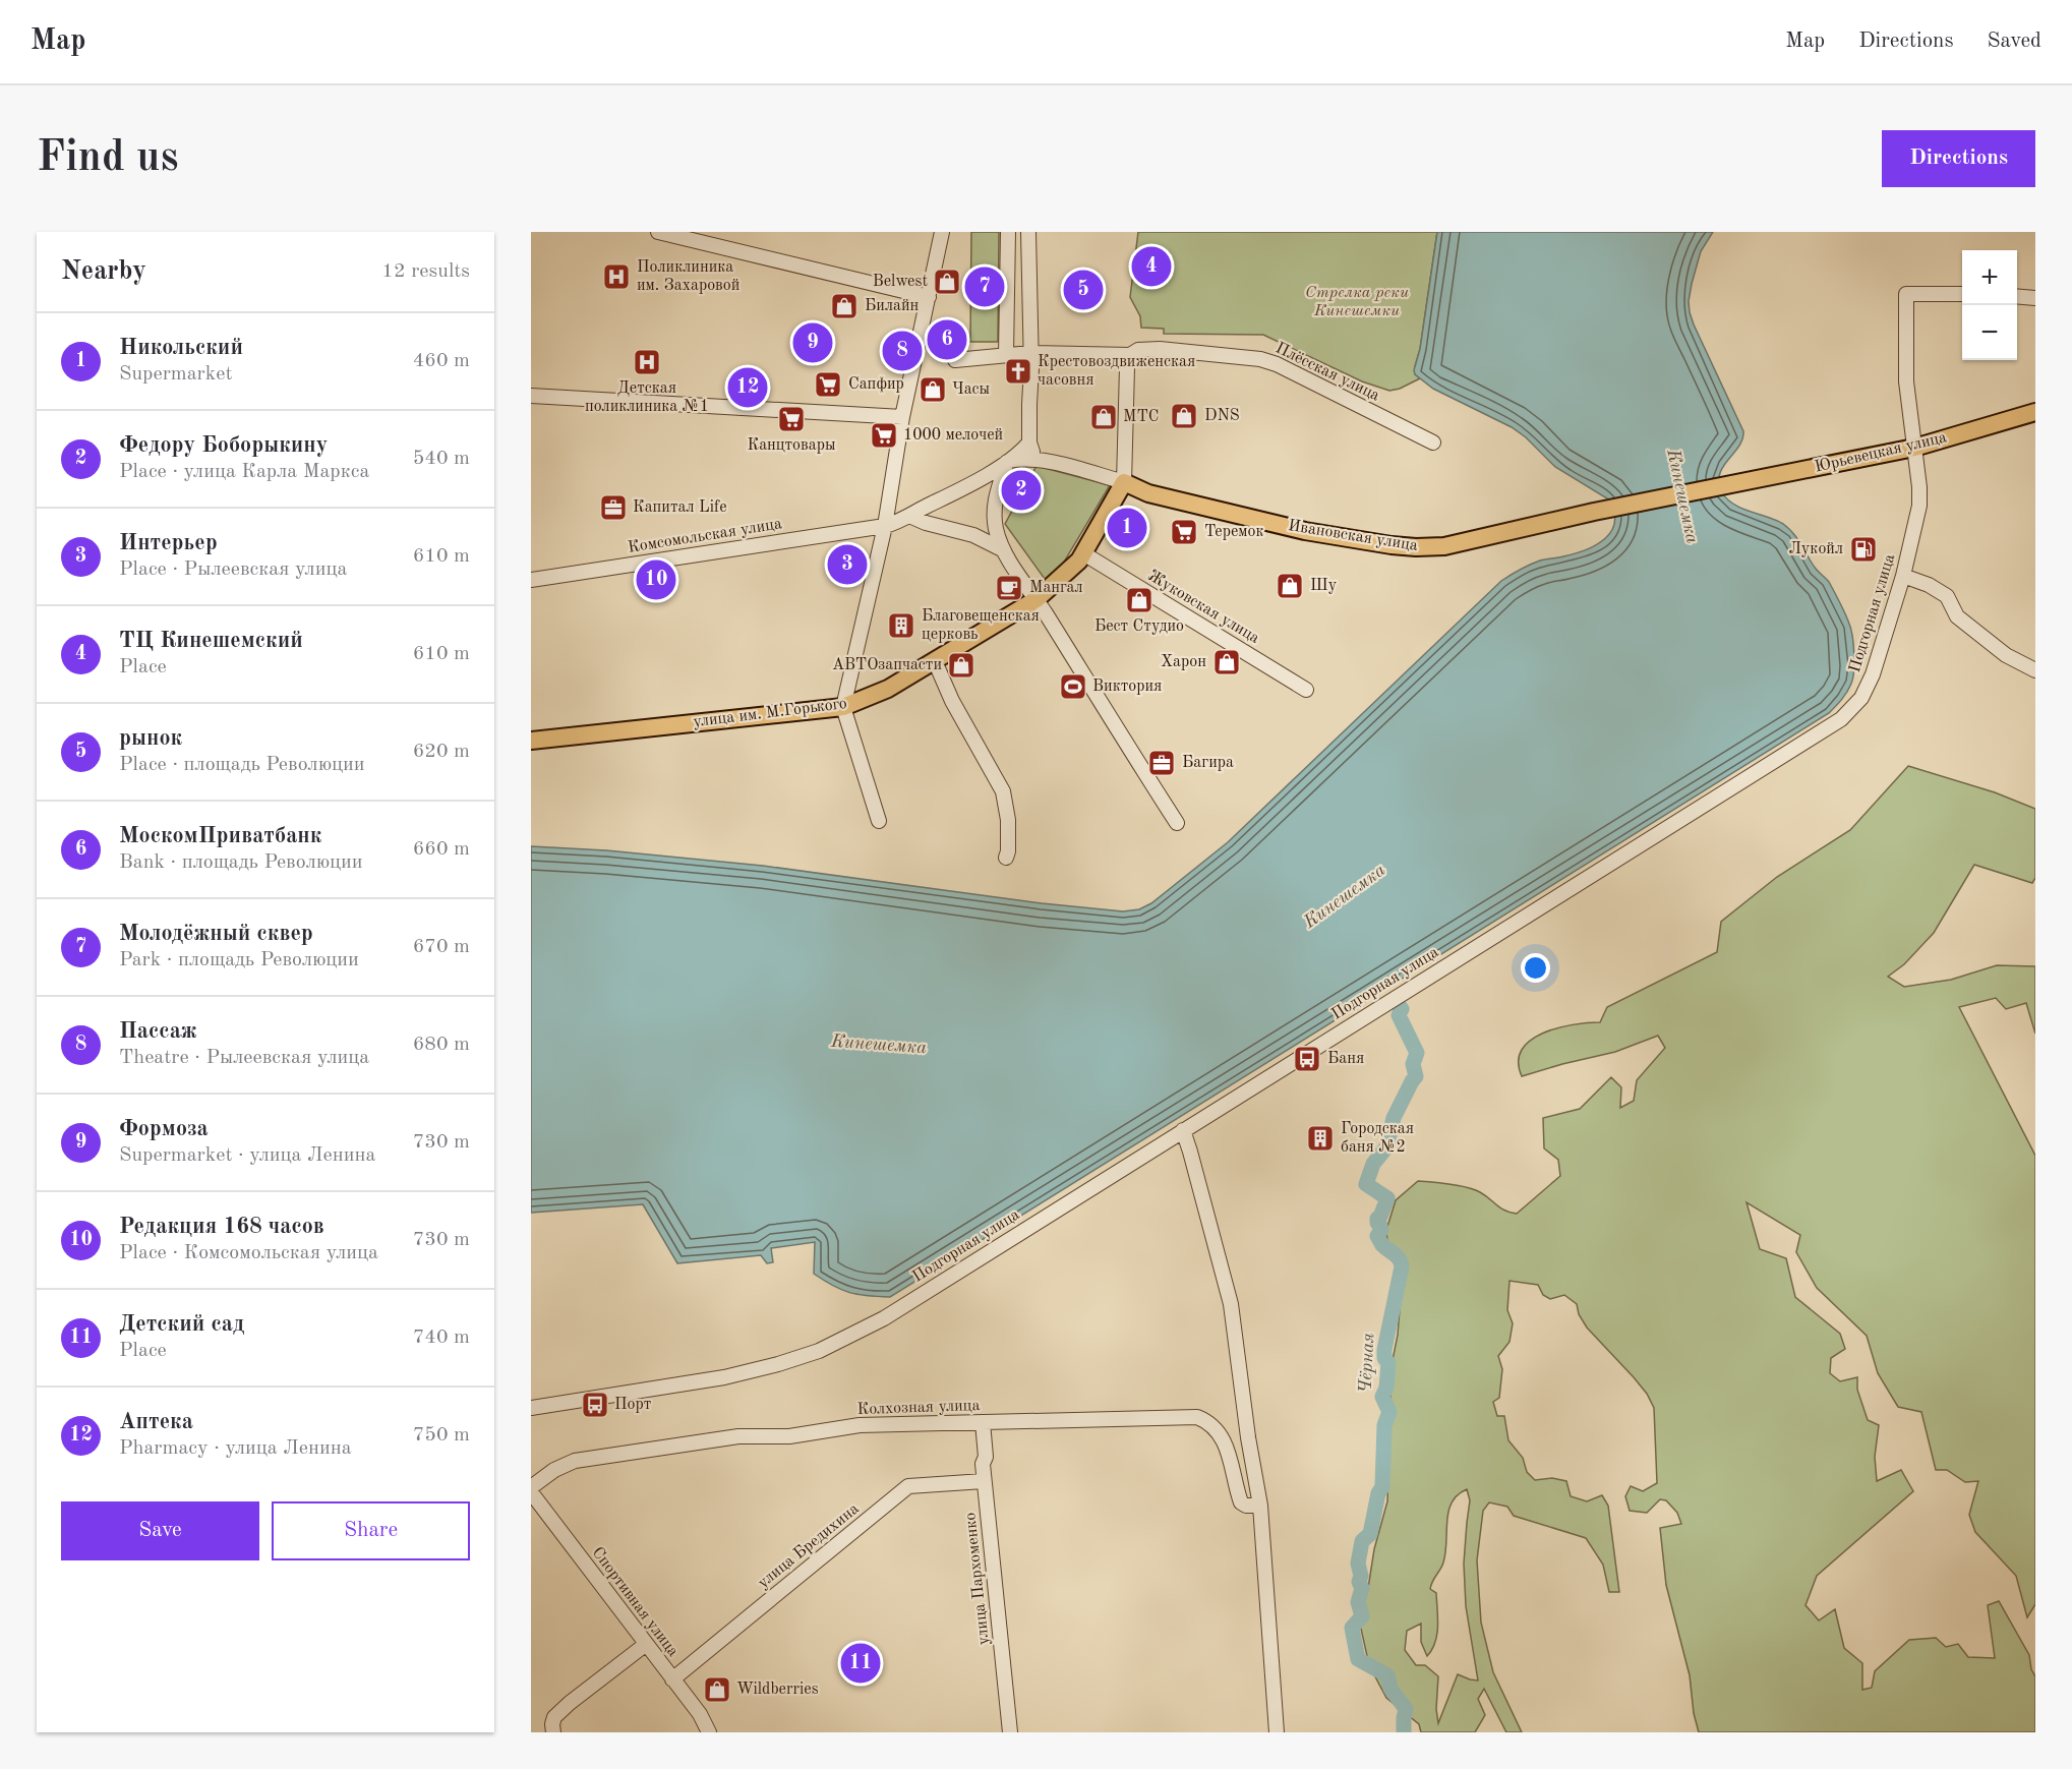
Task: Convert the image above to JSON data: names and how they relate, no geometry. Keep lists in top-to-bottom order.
{
  "streets": {
    "main road": ["Юрьевецкая улица", "Ивановская улица", "улица им. М.Горького"],
    "street": [
      "Плёсская улица",
      "Комсомольская улица",
      "Жуковская улица",
      "Подгорная улица",
      "Колхозная улица",
      "улица Бредихина",
      "улица Пархоменко",
      "Спортивная улица"
    ]
  },
  "crossings": [
    ["Плёсская улица", "улица им. М.Горького"],
    ["Юрьевецкая улица", "Ивановская улица"],
    ["Юрьевецкая улица", "Подгорная улица"],
    ["Комсомольская улица", "Ивановская улица"],
    ["Ивановская улица", "улица им. М.Горького"],
    ["Жуковская улица", "улица им. М.Горького"],
    ["Колхозная улица", "улица Пархоменко"],
    ["улица Бредихина", "улица Пархоменко"],
    ["улица Бредихина", "Спортивная улица"]
  ],
  "water": ["Кинешемка", "Чёрная"],
  "parks": ["Стрелка реки Кинешемки"],
  "places": {
    "hospital": ["Поликлиника им. Захаровой", "Детская поликлиника №1"],
    "shop": [
      "Belwest",
      "Билайн",
      "Часы",
      "DNS",
      "МТС",
      "Шу",
      "Бест Студио",
      "Харон",
      "АВТОзапчасти",
      "Wildberries"
    ],
    "church": ["Крестовоздвиженская часовня"],
    "supermarket": [
      "Сапфир",
      "Канцтовары",
      "1000 мелочей",
      "Теремок"
    ],
    "office": ["Капитал Life", "Багира"],
    "fuel station": ["Лукойл"],
    "cafe": ["Мангал"],
    "building": ["Благовещенская церковь", "Городская баня №2"],
    "sports": ["Виктория"],
    "bus stop": ["Баня", "Порт"]
  },
  "page": {
    "header": "Map",
    "nav": ["Map", "Directions", "Saved"],
    "buttons": [
      "Directions",
      ["Save", "Share"]
    ],
    "title": "Find us",
    "heading": ["Nearby", "12 results"],
    "pins": [
      "4",
      "7",
      "5",
      "6",
      "9",
      "8",
      "12",
      "2",
      "1",
      "3",
      "10",
      "11"
    ],
    "map_buttons": ["+", "−"],
    "list": [
      {
        "mark": "1",
        "name": "Никольский",
        "note": "Supermarket",
        "value": "460 m"
      },
      {
        "mark": "2",
        "name": "Федору Боборыкину",
        "note": "Place · улица Карла Маркса",
        "value": "540 m"
      },
      {
        "mark": "3",
        "name": "Интерьер",
        "note": "Place · Рылеевская улица",
        "value": "610 m"
      },
      {
        "mark": "4",
        "name": "ТЦ Кинешемский",
        "note": "Place",
        "value": "610 m"
      },
      {
        "mark": "5",
        "name": "рынок",
        "note": "Place · площадь Революции",
        "value": "620 m"
      },
      {
        "mark": "6",
        "name": "МоскомПриватбанк",
        "note": "Bank · площадь Революции",
        "value": "660 m"
      },
      {
        "mark": "7",
        "name": "Молодёжный сквер",
        "note": "Park · площадь Революции",
        "value": "670 m"
      },
      {
        "mark": "8",
        "name": "Пассаж",
        "note": "Theatre · Рылеевская улица",
        "value": "680 m"
      },
      {
        "mark": "9",
        "name": "Формоза",
        "note": "Supermarket · улица Ленина",
        "value": "730 m"
      },
      {
        "mark": "10",
        "name": "Редакция 168 часов",
        "note": "Place · Комсомольская улица",
        "value": "730 m"
      },
      {
        "mark": "11",
        "name": "Детский сад",
        "note": "Place",
        "value": "740 m"
      },
      {
        "mark": "12",
        "name": "Аптека",
        "note": "Pharmacy · улица Ленина",
        "value": "750 m"
      }
    ]
  }
}
